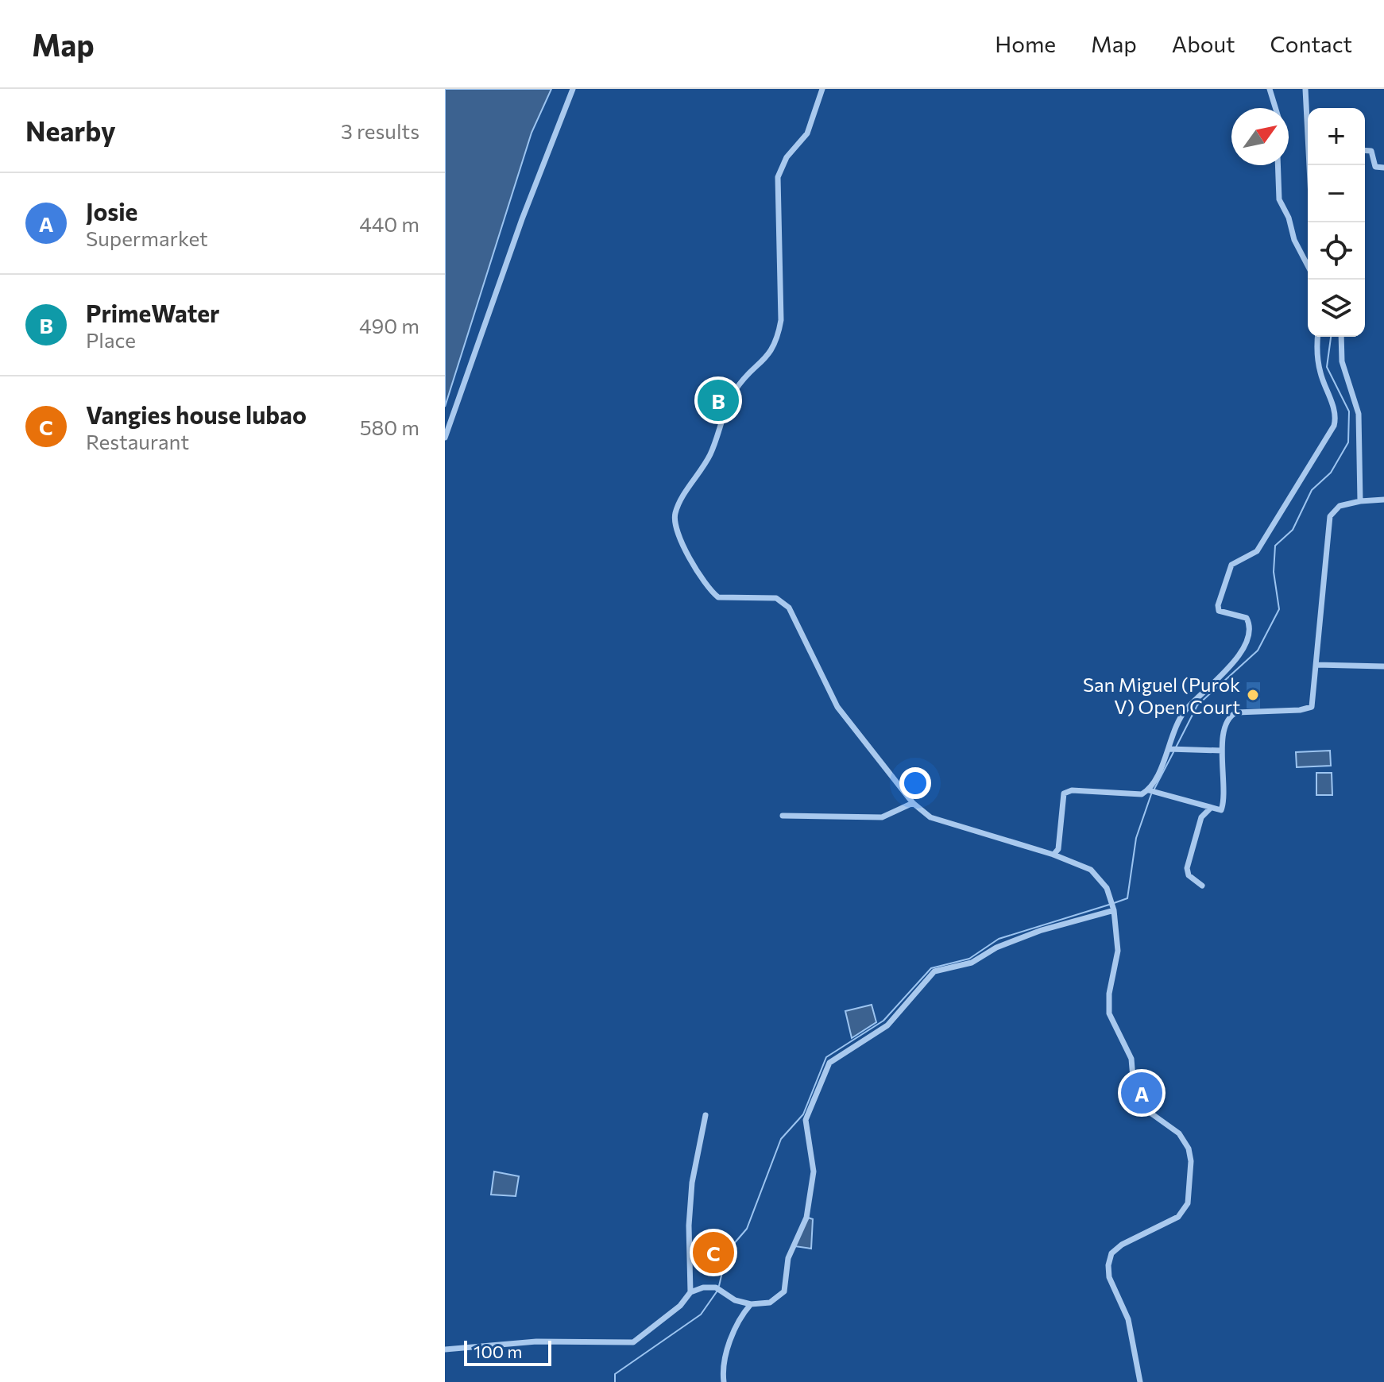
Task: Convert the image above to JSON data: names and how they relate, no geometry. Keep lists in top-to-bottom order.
{
  "places": ["San Miguel (Purok V) Open Court"],
  "scale_bar": "100 m",
  "north": "top right",
  "page": {
    "header": "Map",
    "nav": [
      "Home",
      "Map",
      "About",
      "Contact"
    ],
    "heading": ["Nearby", "3 results"],
    "map_buttons": ["+", "−"],
    "list": [
      {
        "mark": "A",
        "name": "Josie",
        "note": "Supermarket",
        "value": "440 m"
      },
      {
        "mark": "B",
        "name": "PrimeWater",
        "note": "Place",
        "value": "490 m"
      },
      {
        "mark": "C",
        "name": "Vangies house lubao",
        "note": "Restaurant",
        "value": "580 m"
      }
    ],
    "pins": ["B", "A", "C"],
    "scale": "100 m"
  }
}
